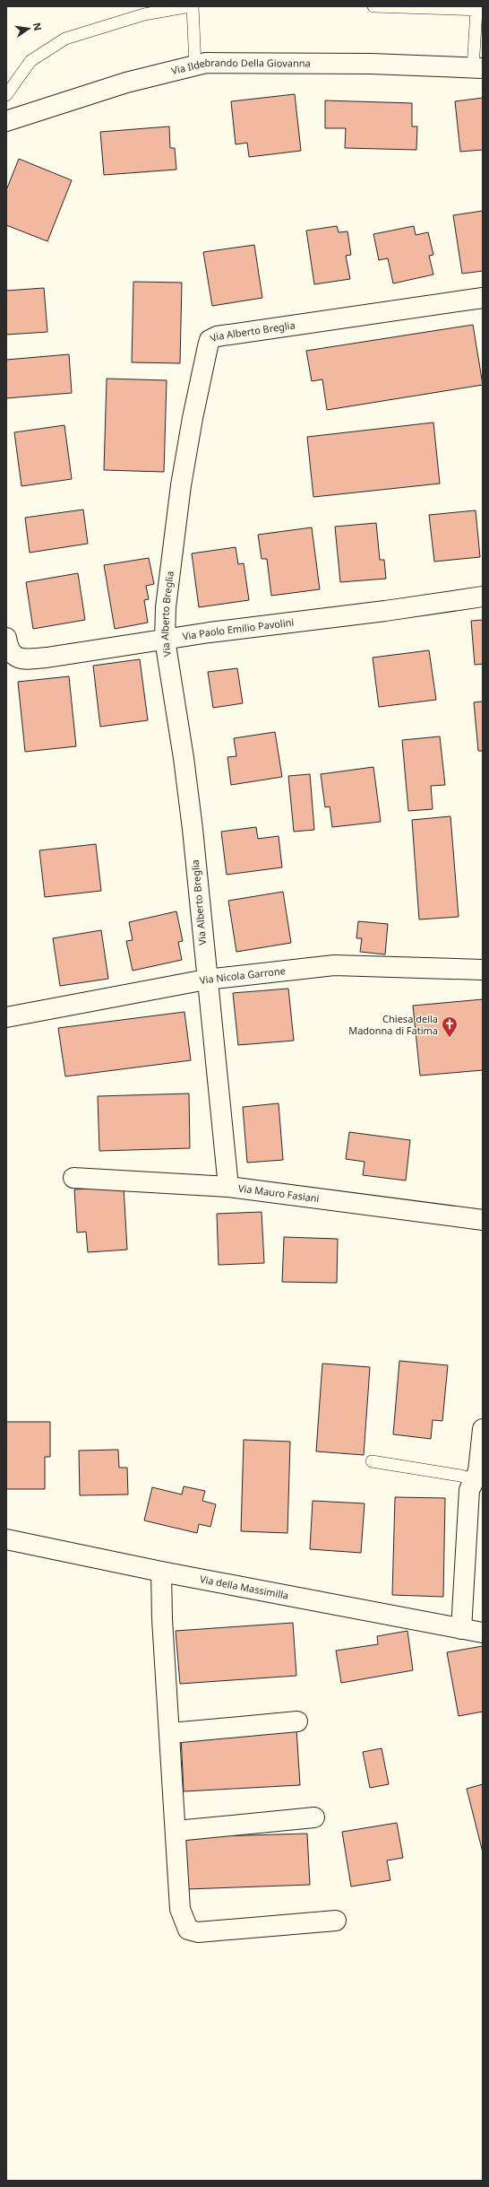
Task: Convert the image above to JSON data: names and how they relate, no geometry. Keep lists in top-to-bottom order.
{
  "streets": {
    "street": [
      "Via Ildebrando Della Giovanna",
      "Via Alberto Breglia",
      "Via Paolo Emilio Pavolini",
      "Via Nicola Garrone",
      "Via Mauro Fasiani",
      "Via della Massimilla"
    ]
  },
  "crossings": [
    ["Via Alberto Breglia", "Via Paolo Emilio Pavolini"],
    ["Via Alberto Breglia", "Via Nicola Garrone"],
    ["Via Alberto Breglia", "Via Mauro Fasiani"]
  ],
  "places": {
    "church": ["Chiesa della Madonna di Fatima"]
  },
  "north": "right"
}
